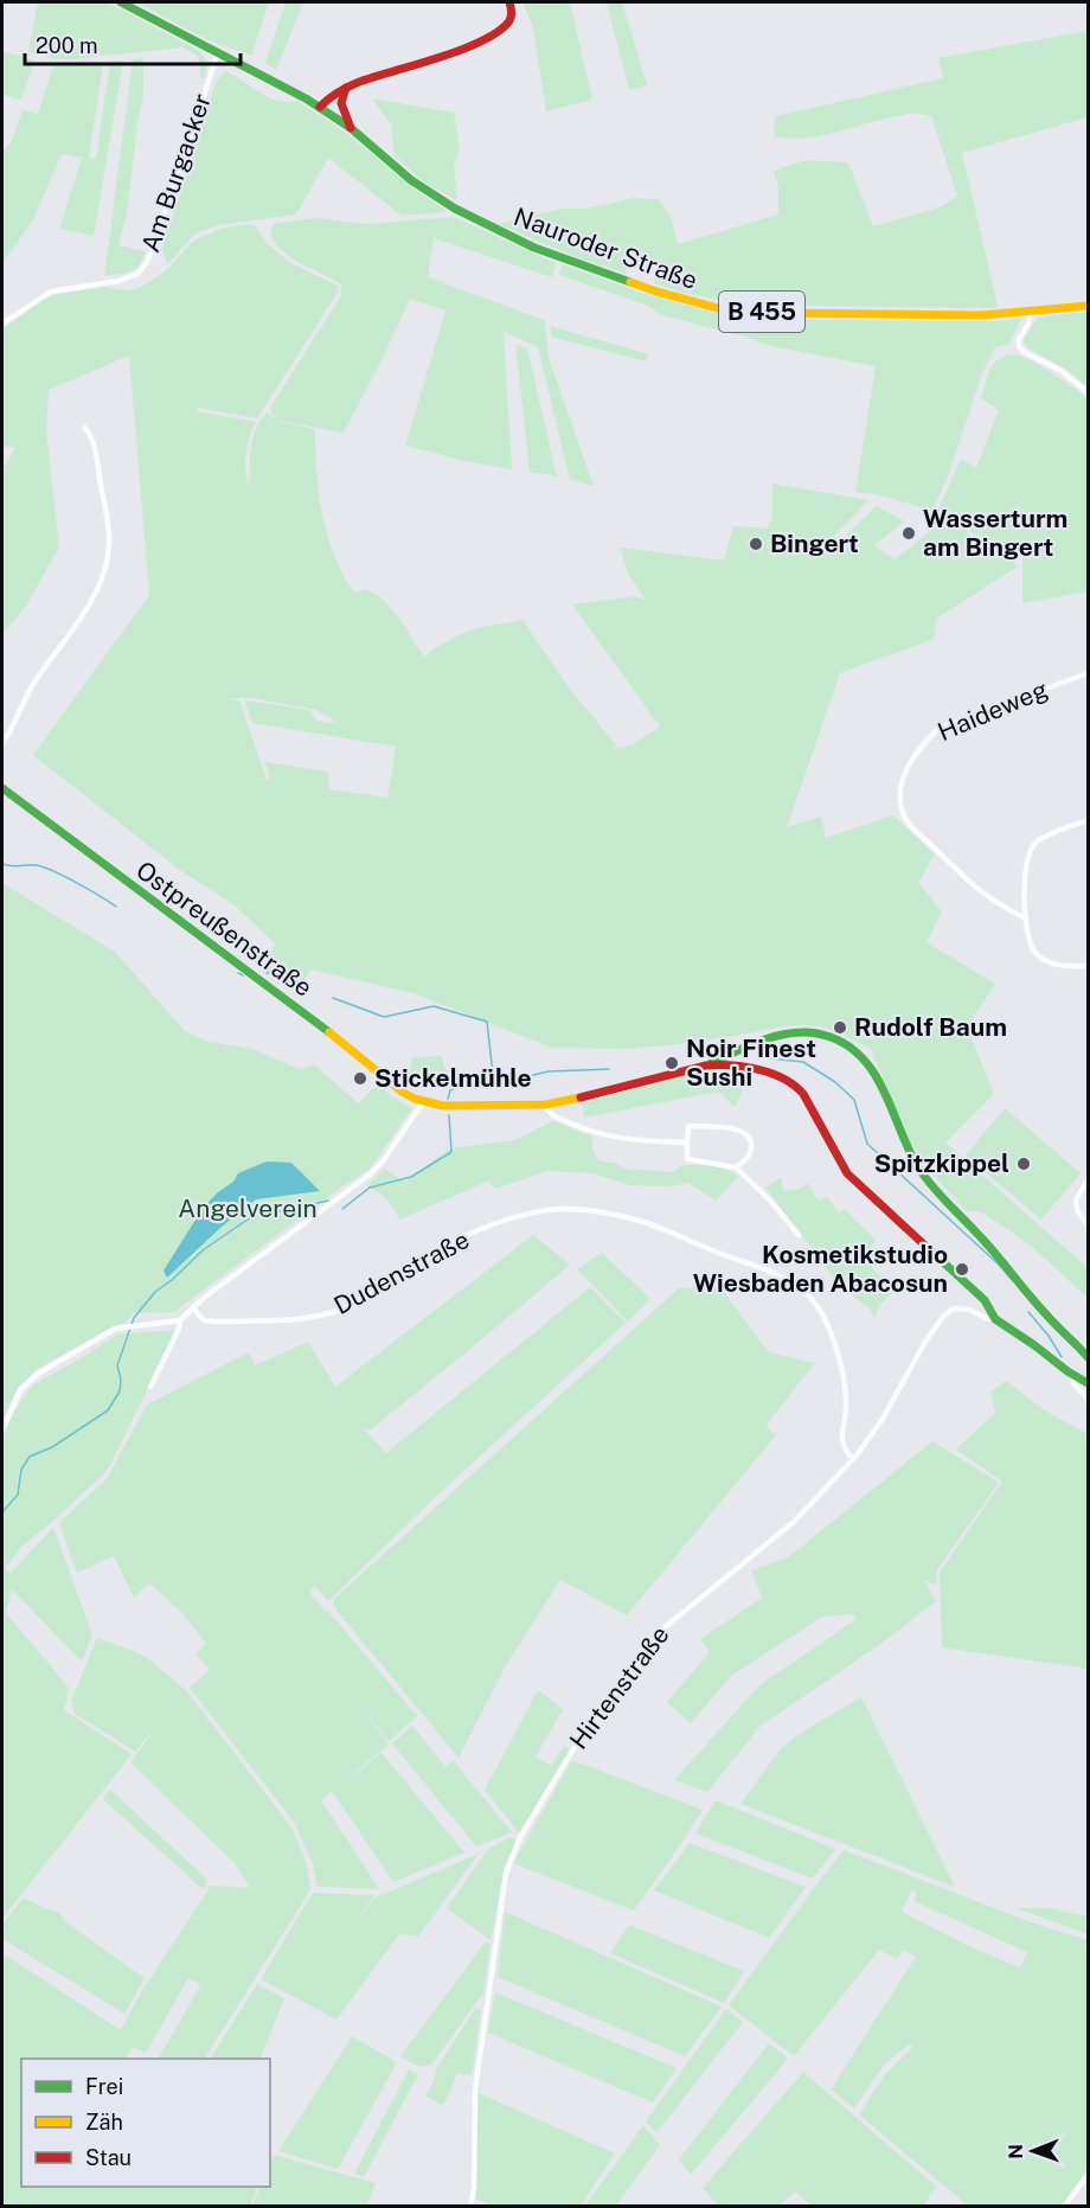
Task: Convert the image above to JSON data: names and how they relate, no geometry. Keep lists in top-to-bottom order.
{
  "streets": {
    "main road": ["Nauroder Straße", "B 455", "Ostpreußenstraße"],
    "street": [
      "Am Burgacker",
      "Haideweg",
      "Dudenstraße",
      "Hirtenstraße"
    ]
  },
  "crossings": [
    ["Am Burgacker", "B 455"],
    ["Nauroder Straße", "B 455"],
    ["Dudenstraße", "Hirtenstraße"]
  ],
  "parks": ["Angelverein"],
  "places": [
    "Wasserturm am Bingert",
    "Bingert",
    "Rudolf Baum",
    "Noir Finest Sushi",
    "Stickelmühle",
    "Spitzkippel",
    "Kosmetikstudio Wiesbaden Abacosun"
  ],
  "legend": ["Frei", "Zäh", "Stau"],
  "scale_bar": "200 m",
  "north": "left"
}
